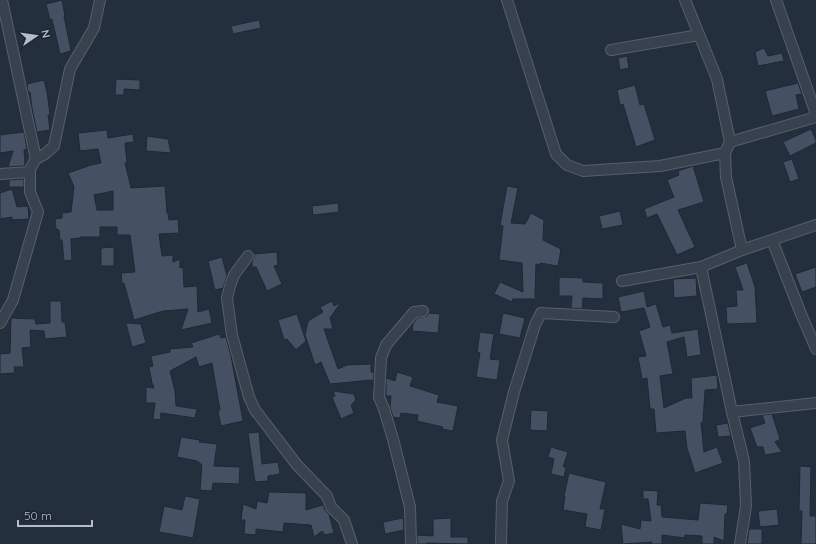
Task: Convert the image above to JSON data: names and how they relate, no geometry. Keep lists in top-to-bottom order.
{
  "scale_bar": "50 m",
  "north": "right"
}
